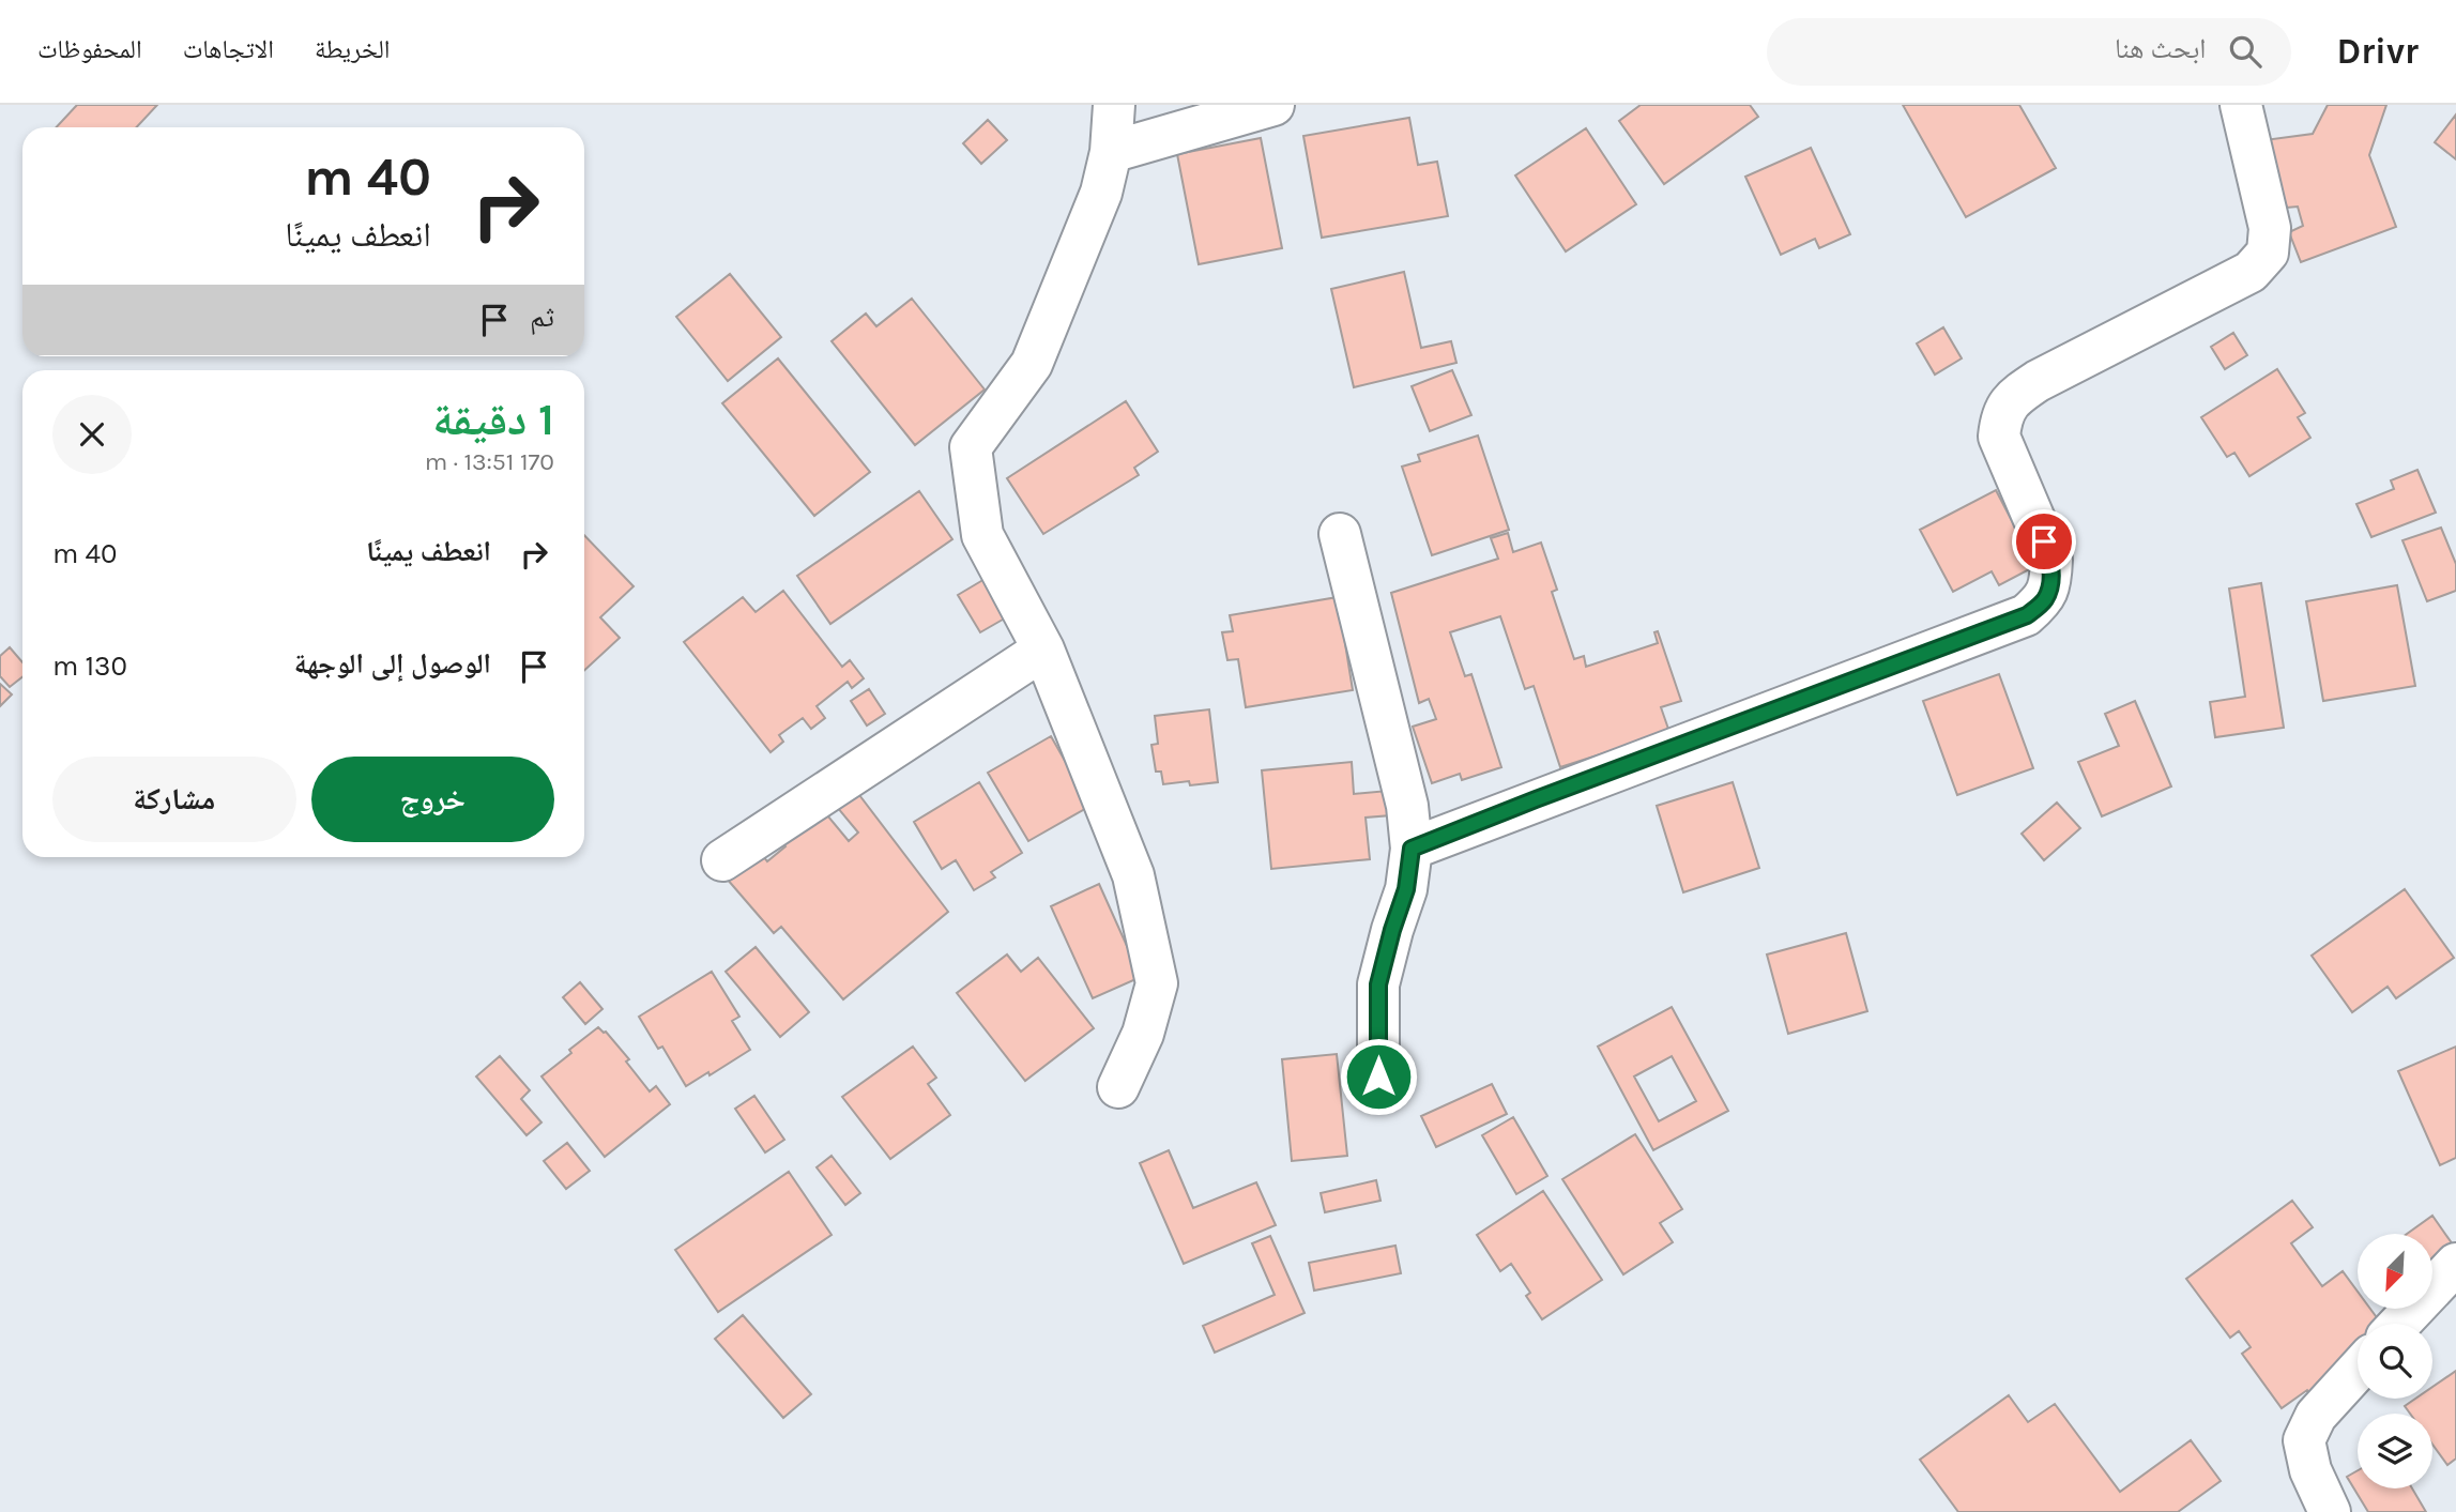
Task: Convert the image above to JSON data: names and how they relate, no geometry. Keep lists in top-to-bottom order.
{
  "north": "bottom left",
  "page": {
    "header": "Drivr",
    "search": "ابحث هنا",
    "nav": ["الخريطة", "الاتجاهات", "المحفوظات"],
    "turn": ["40 m", "انعطف يمينًا"],
    "then": "ثم",
    "heading": ["1 دقيقة", "170 m · 13:51"],
    "list": [
      {
        "name": "انعطف يمينًا",
        "value": "40 m"
      },
      {
        "name": "الوصول إلى الوجهة",
        "value": "130 m"
      }
    ],
    "buttons": ["خروج", "مشاركة"]
  }
}
